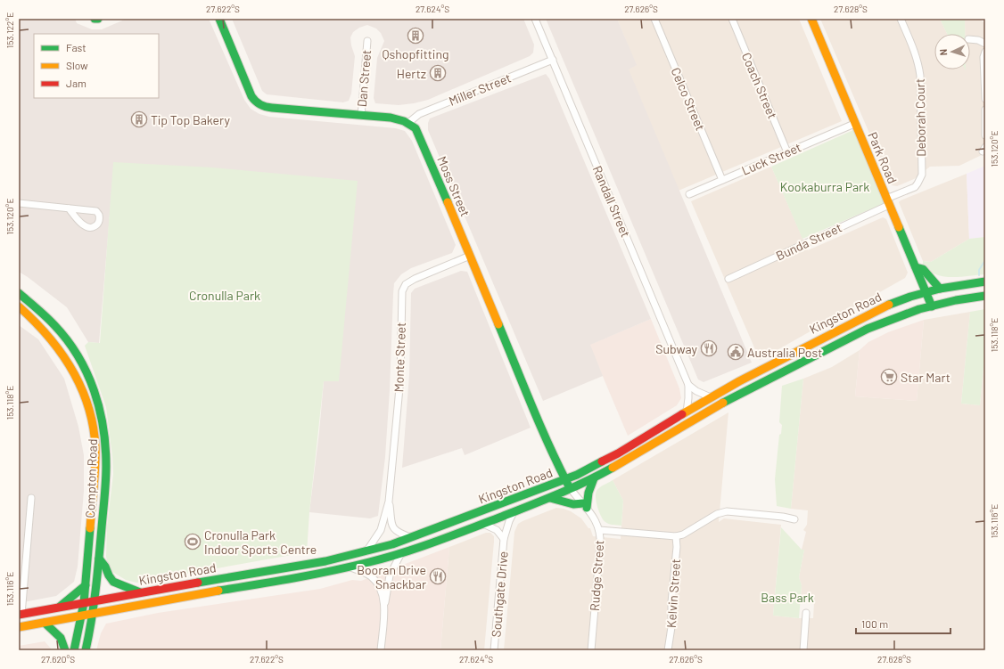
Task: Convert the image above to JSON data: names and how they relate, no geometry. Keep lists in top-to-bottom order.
{
  "streets": {
    "main road": [
      "Park Road",
      "Moss Street",
      "Kingston Road",
      "Compton Road"
    ],
    "street": [
      "Dan Street",
      "Coach Street",
      "Miller Street",
      "Celco Street",
      "Deborah Court",
      "Luck Street",
      "Randall Street",
      "Bunda Street",
      "Monte Street",
      "Rudge Street",
      "Kelvin Street",
      "Southgate Drive"
    ]
  },
  "crossings": [
    ["Coach Street", "Luck Street"],
    ["Miller Street", "Moss Street"],
    ["Miller Street", "Randall Street"],
    ["Celco Street", "Luck Street"],
    ["Deborah Court", "Park Road"],
    ["Deborah Court", "Bunda Street"],
    ["Park Road", "Luck Street"],
    ["Park Road", "Bunda Street"],
    ["Park Road", "Kingston Road"],
    ["Moss Street", "Kingston Road"],
    ["Moss Street", "Monte Street"],
    ["Moss Street", "Rudge Street"],
    ["Randall Street", "Kingston Road"],
    ["Kingston Road", "Monte Street"],
    ["Kingston Road", "Compton Road"],
    ["Kingston Road", "Rudge Street"],
    ["Kingston Road", "Southgate Drive"]
  ],
  "parks": ["Kookaburra Park", "Cronulla Park", "Bass Park"],
  "places": {
    "building": ["Qshopfitting", "Hertz", "Tip Top Bakery"],
    "restaurant": ["Subway", "Booran Drive Snackbar"],
    "public building": ["Australia Post"],
    "supermarket": ["Star Mart"],
    "sports": ["Cronulla Park Indoor Sports Centre"]
  },
  "legend": ["Fast", "Slow", "Jam"],
  "scale_bar": "100 m",
  "north": "left",
  "coordinates": [
    "27.622°S",
    "27.624°S",
    "27.626°S",
    "27.628°S",
    "153.122°E",
    "153.120°E",
    "153.118°E",
    "153.116°E",
    "27.620°S"
  ]
}
